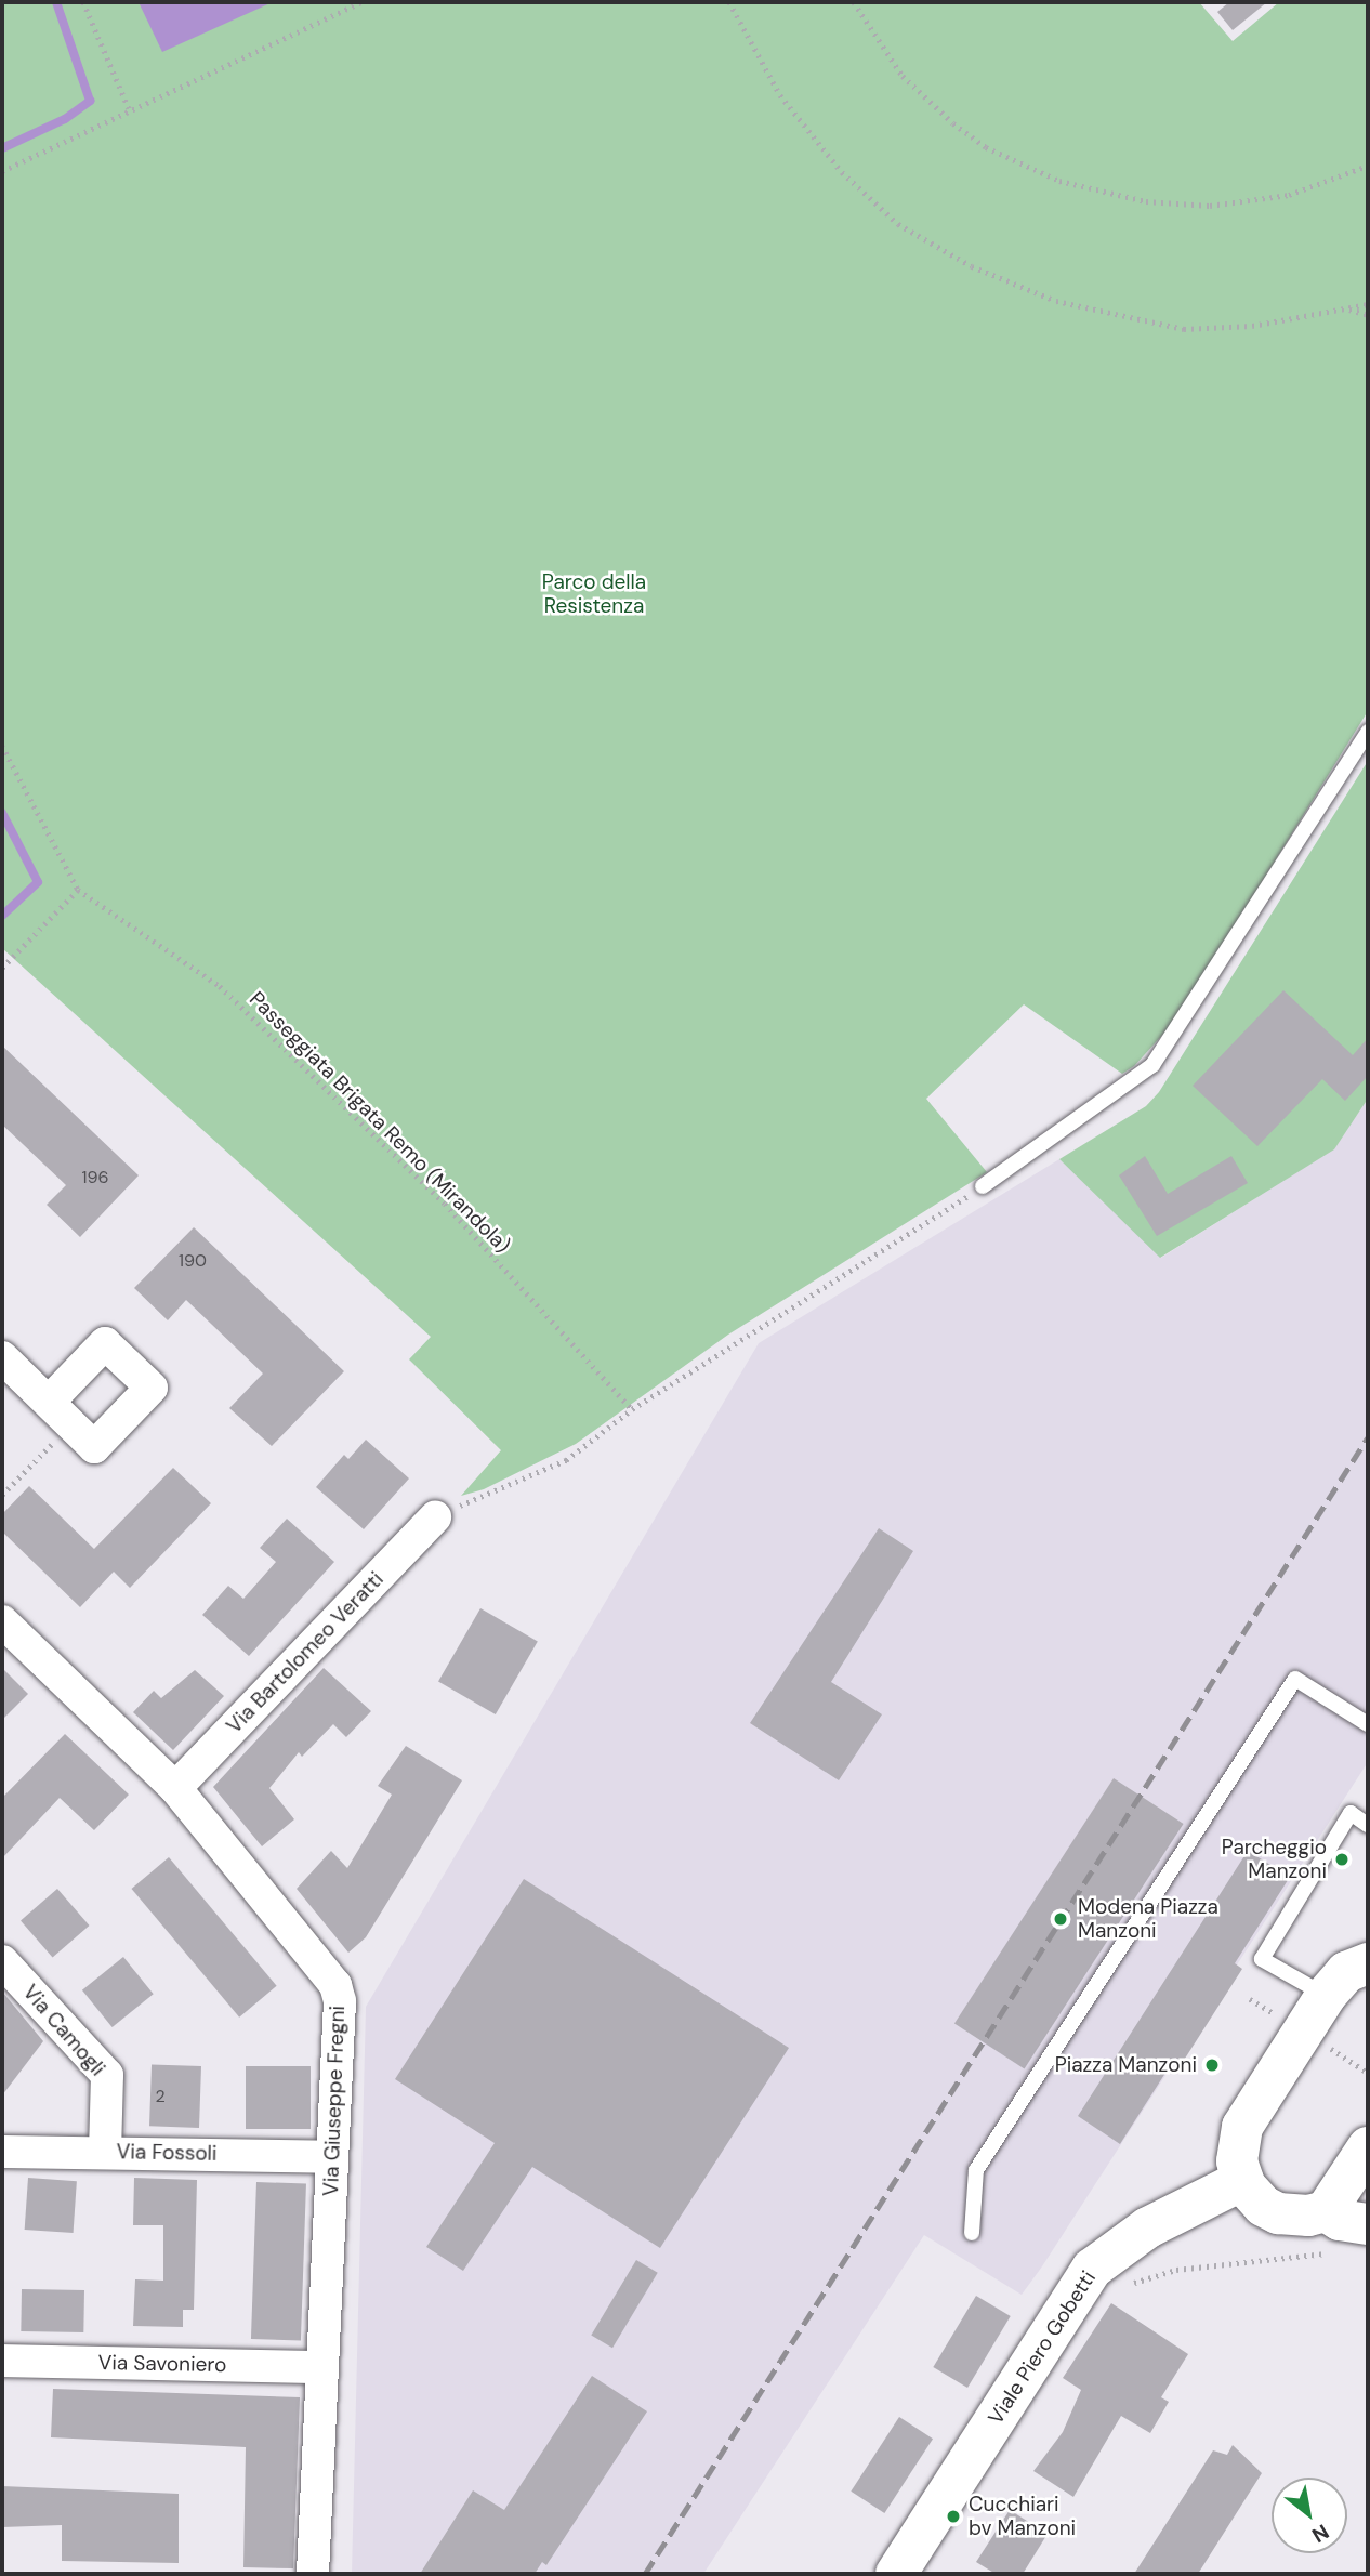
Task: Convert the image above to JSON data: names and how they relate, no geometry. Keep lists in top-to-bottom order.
{
  "streets": {
    "main road": ["Viale Piero Gobetti"],
    "street": [
      "Via Bartolomeo Veratti",
      "Via Camogli",
      "Via Giuseppe Fregni",
      "Via Fossoli",
      "Via Savoniero"
    ],
    "path": ["Passeggiata Brigata Remo (Mirandola)"]
  },
  "crossings": [
    ["Via Bartolomeo Veratti", "Via Giuseppe Fregni"],
    ["Via Camogli", "Via Fossoli"],
    ["Via Giuseppe Fregni", "Via Fossoli"],
    ["Via Giuseppe Fregni", "Via Savoniero"]
  ],
  "parks": ["Parco della Resistenza"],
  "places": [
    "Parcheggio Manzoni",
    "Modena Piazza Manzoni",
    "Piazza Manzoni",
    "Cucchiari bv Manzoni"
  ],
  "house_numbers": ["196", "190", "2"],
  "north": "bottom right"
}
